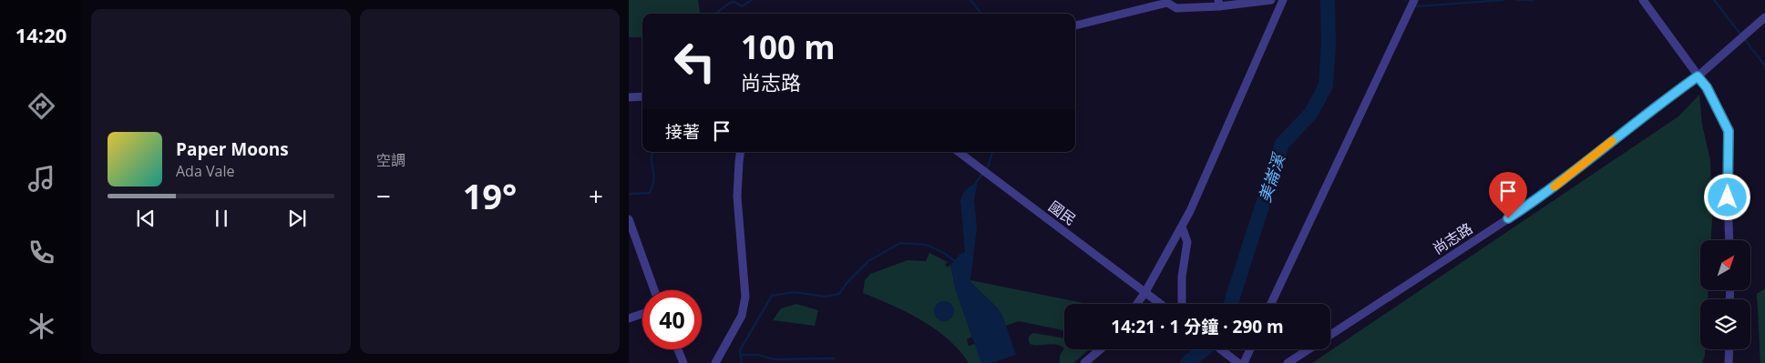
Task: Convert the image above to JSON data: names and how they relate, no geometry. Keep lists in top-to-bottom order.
{
  "streets": {
    "street": ["國民", "尚志路"]
  },
  "water": ["美崙溪"],
  "north": "top right",
  "page": {
    "tabs": "14:20",
    "tile": "空調",
    "turn": ["100 m", "尚志路"],
    "then": "接著",
    "song": ["Paper Moons", "Ada Vale"],
    "heat": ["−", "19°", "+"],
    "limit": "40",
    "trip": "14:21 · 1 分鐘 · 290 m"
  }
}
